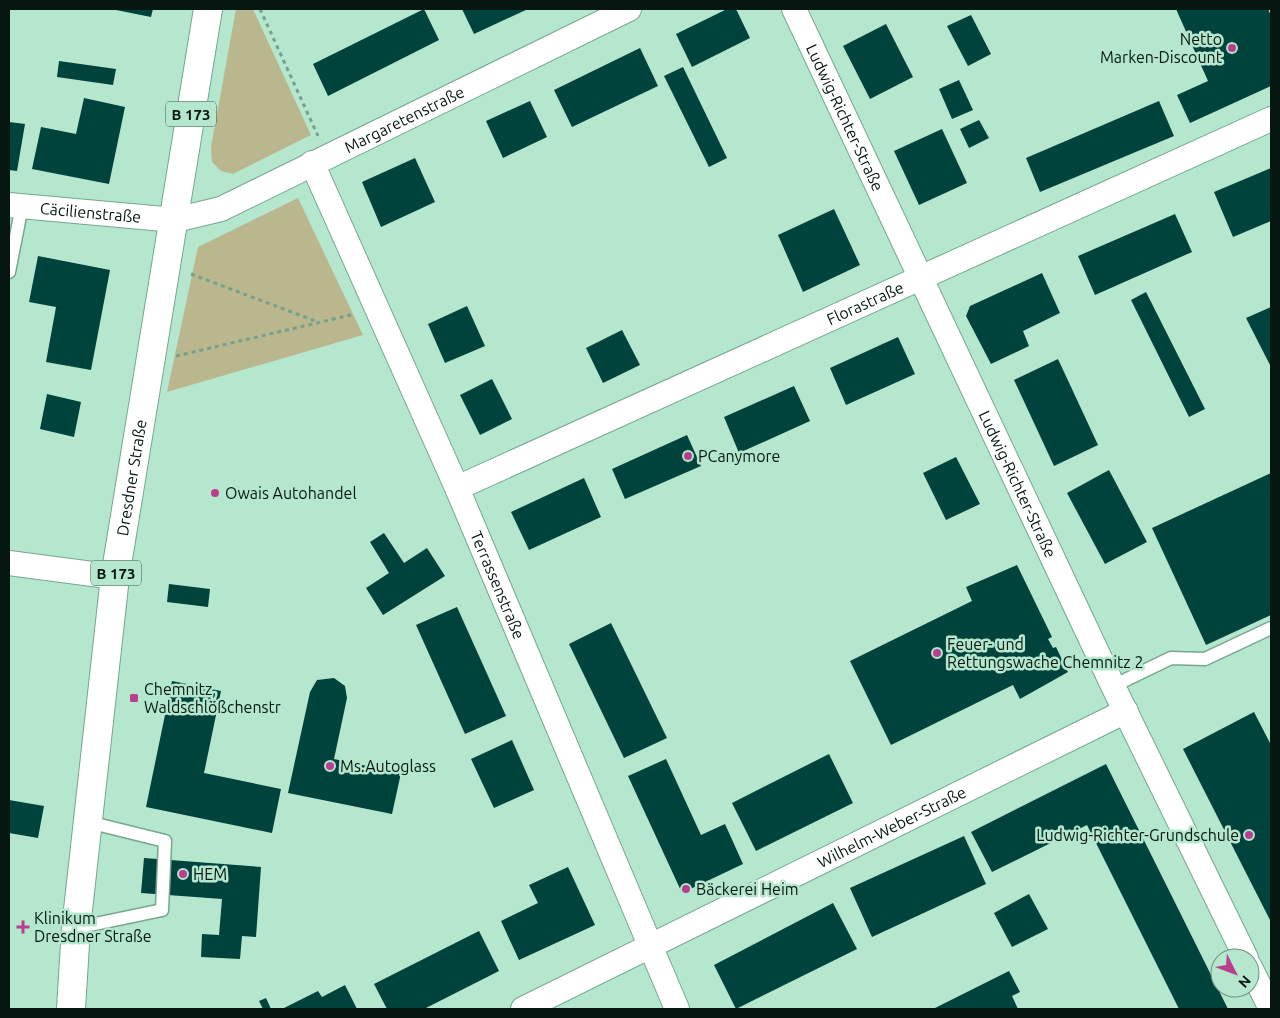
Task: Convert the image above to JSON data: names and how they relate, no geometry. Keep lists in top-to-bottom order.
{
  "streets": {
    "main road": ["B 173", "Dresdner Straße"],
    "street": [
      "Ludwig-Richter-Straße",
      "Margaretenstraße",
      "Cäcilienstraße",
      "Florastraße",
      "Terrassenstraße",
      "Wilhelm-Weber-Straße"
    ]
  },
  "crossings": [
    ["Ludwig-Richter-Straße", "Florastraße"],
    ["Ludwig-Richter-Straße", "Wilhelm-Weber-Straße"],
    ["Margaretenstraße", "Cäcilienstraße"],
    ["Margaretenstraße", "Dresdner Straße"],
    ["Margaretenstraße", "Terrassenstraße"],
    ["Cäcilienstraße", "Dresdner Straße"],
    ["Florastraße", "Terrassenstraße"],
    ["Terrassenstraße", "Wilhelm-Weber-Straße"]
  ],
  "places": {
    "other": [
      "Netto Marken-Discount",
      "PCanymore",
      "Owais Autohandel",
      "Feuer- und Rettungswache Chemnitz 2",
      "Ms.Autoglass",
      "Ludwig-Richter-Grundschule",
      "HEM",
      "Bäckerei Heim"
    ],
    "transit": ["Chemnitz, Waldschlößchenstr"],
    "health": ["Klinikum Dresdner Straße"]
  },
  "north": "bottom right"
}
